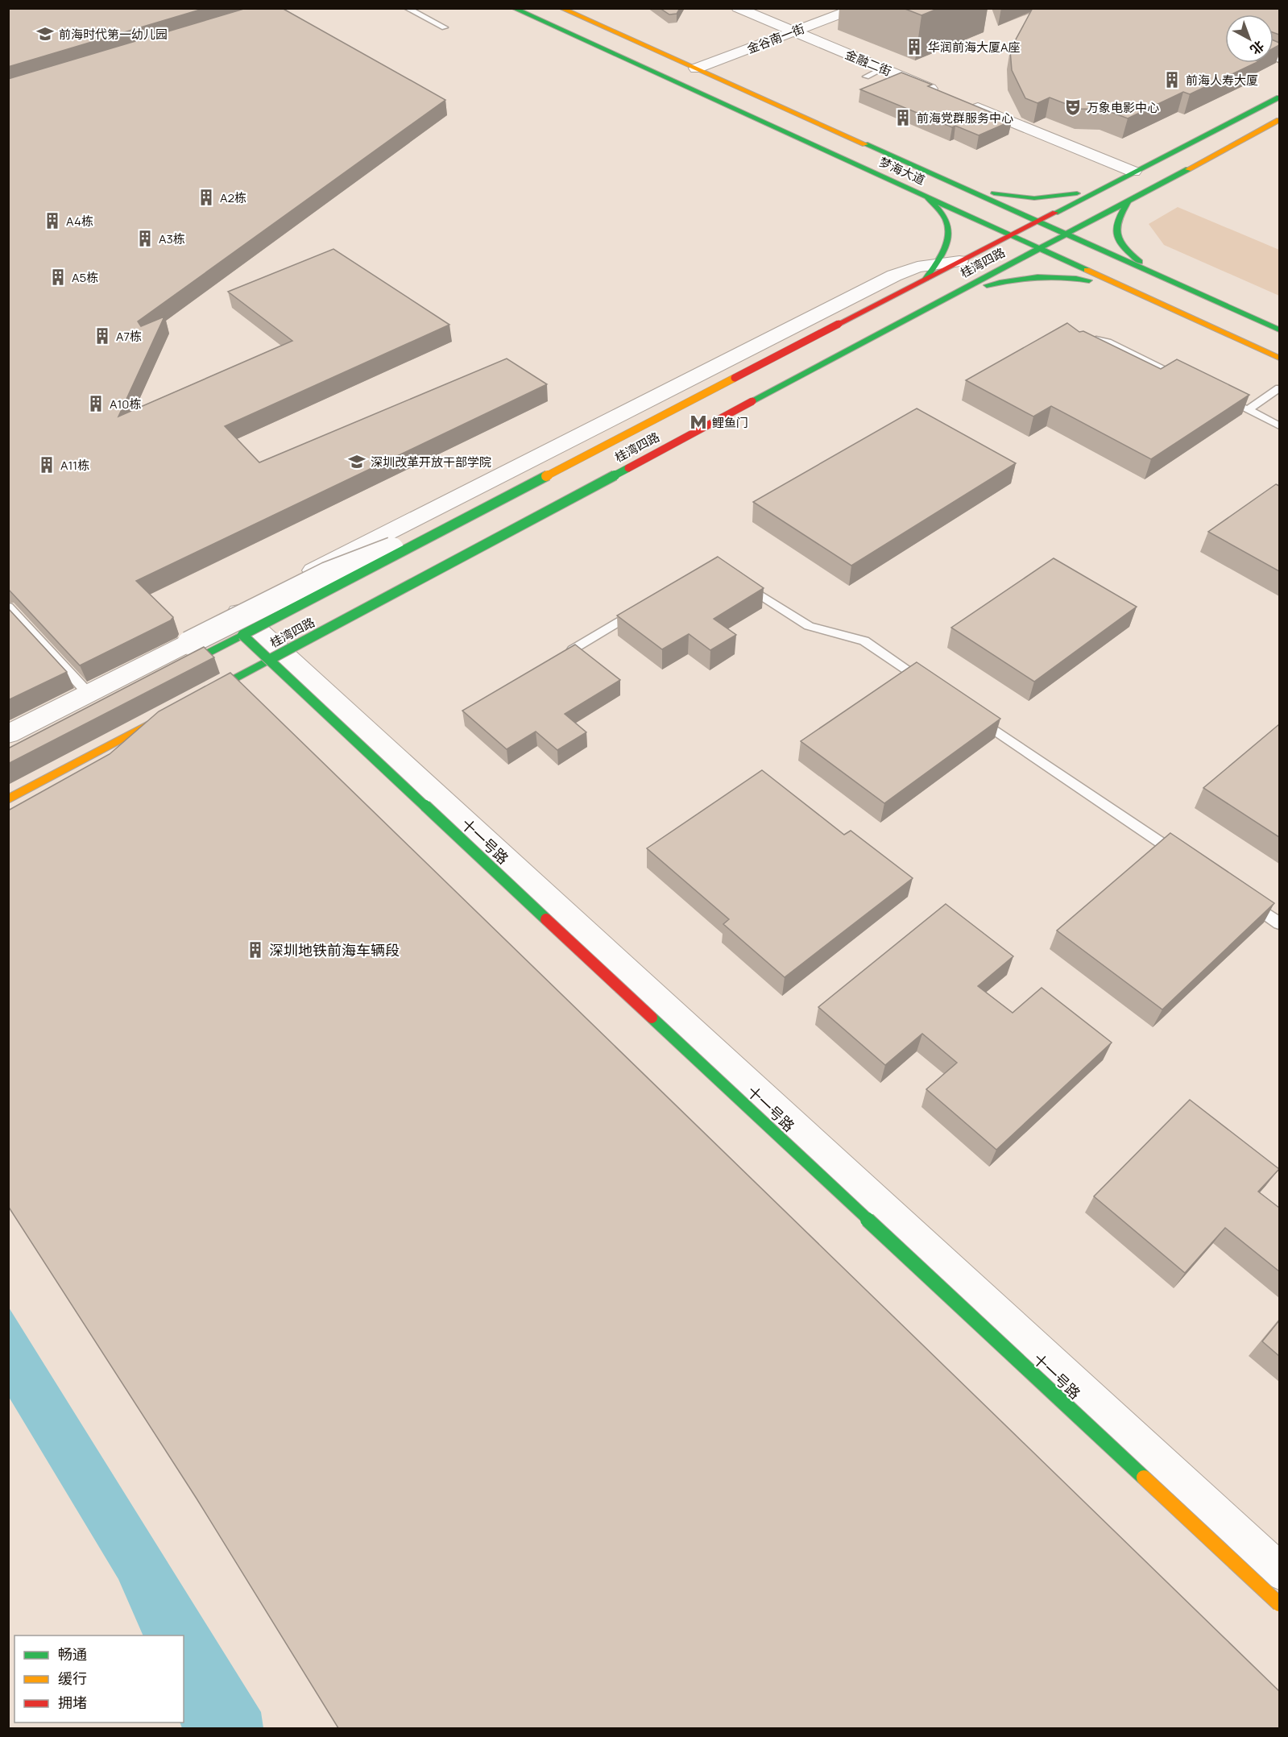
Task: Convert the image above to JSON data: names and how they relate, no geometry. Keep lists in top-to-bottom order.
{
  "streets": {
    "main road": ["梦海大道", "桂湾四路", "十一号路"],
    "street": ["金谷南一街", "金融二街"]
  },
  "crossings": [
    ["金谷南一街", "金融二街"],
    ["金谷南一街", "梦海大道"],
    ["梦海大道", "桂湾四路"],
    ["桂湾四路", "十一号路"]
  ],
  "places": {
    "school or university": ["前海时代第一幼儿园", "深圳改革开放干部学院"],
    "building": [
      "华润前海大厦A座",
      "前海人寿大厦",
      "前海党群服务中心",
      "A2栋",
      "A4栋",
      "A3栋",
      "A5栋",
      "A7栋",
      "A10栋",
      "A11栋",
      "深圳地铁前海车辆段"
    ],
    "theatre": ["万象电影中心"],
    "metro station": ["鲤鱼门"]
  },
  "legend": ["畅通", "缓行", "拥堵"],
  "north": "bottom right"
}
